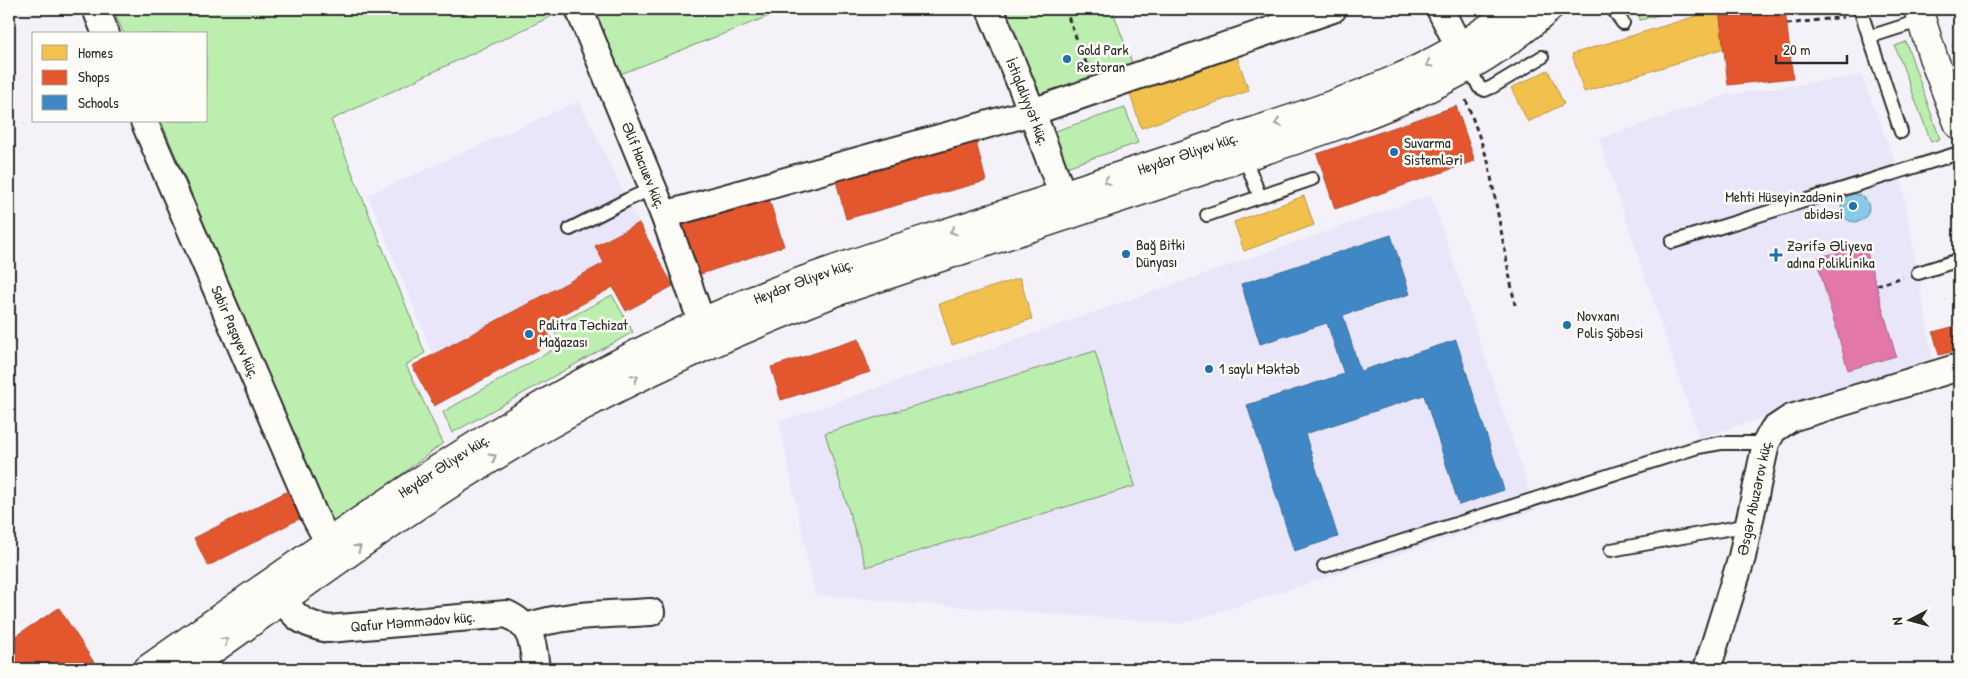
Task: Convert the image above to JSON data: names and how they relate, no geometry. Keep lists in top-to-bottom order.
{
  "streets": {
    "main road": ["Heydər Əliyev küç."],
    "street": [
      "İstiqlaliyyət küç.",
      "Əlif Hacıuev küç.",
      "Sabir Paşayev küç.",
      "Əsgər Abuzərov küç.",
      "Qafur Məmmədov küç."
    ]
  },
  "crossings": [
    ["İstiqlaliyyət küç.", "Heydər Əliyev küç."],
    ["Heydər Əliyev küç.", "Əlif Hacıuev küç."],
    ["Heydər Əliyev küç.", "Sabir Paşayev küç."],
    ["Heydər Əliyev küç.", "Qafur Məmmədov küç."]
  ],
  "places": {
    "other": [
      "Gold Park Restoran",
      "Suvarma Sistemləri",
      "Mehti Hüseyinzadənin abidəsi",
      "Bağ Bitki Dünyası",
      "Novxanı Polis Şöbəsi",
      "Palitra Təchizat Mağazası",
      "1 saylı Məktəb"
    ],
    "health": ["Zərifə Əliyeva adına Poliklinika"]
  },
  "legend": ["Homes", "Shops", "Schools"],
  "scale_bar": "20 m",
  "north": "left"
}
